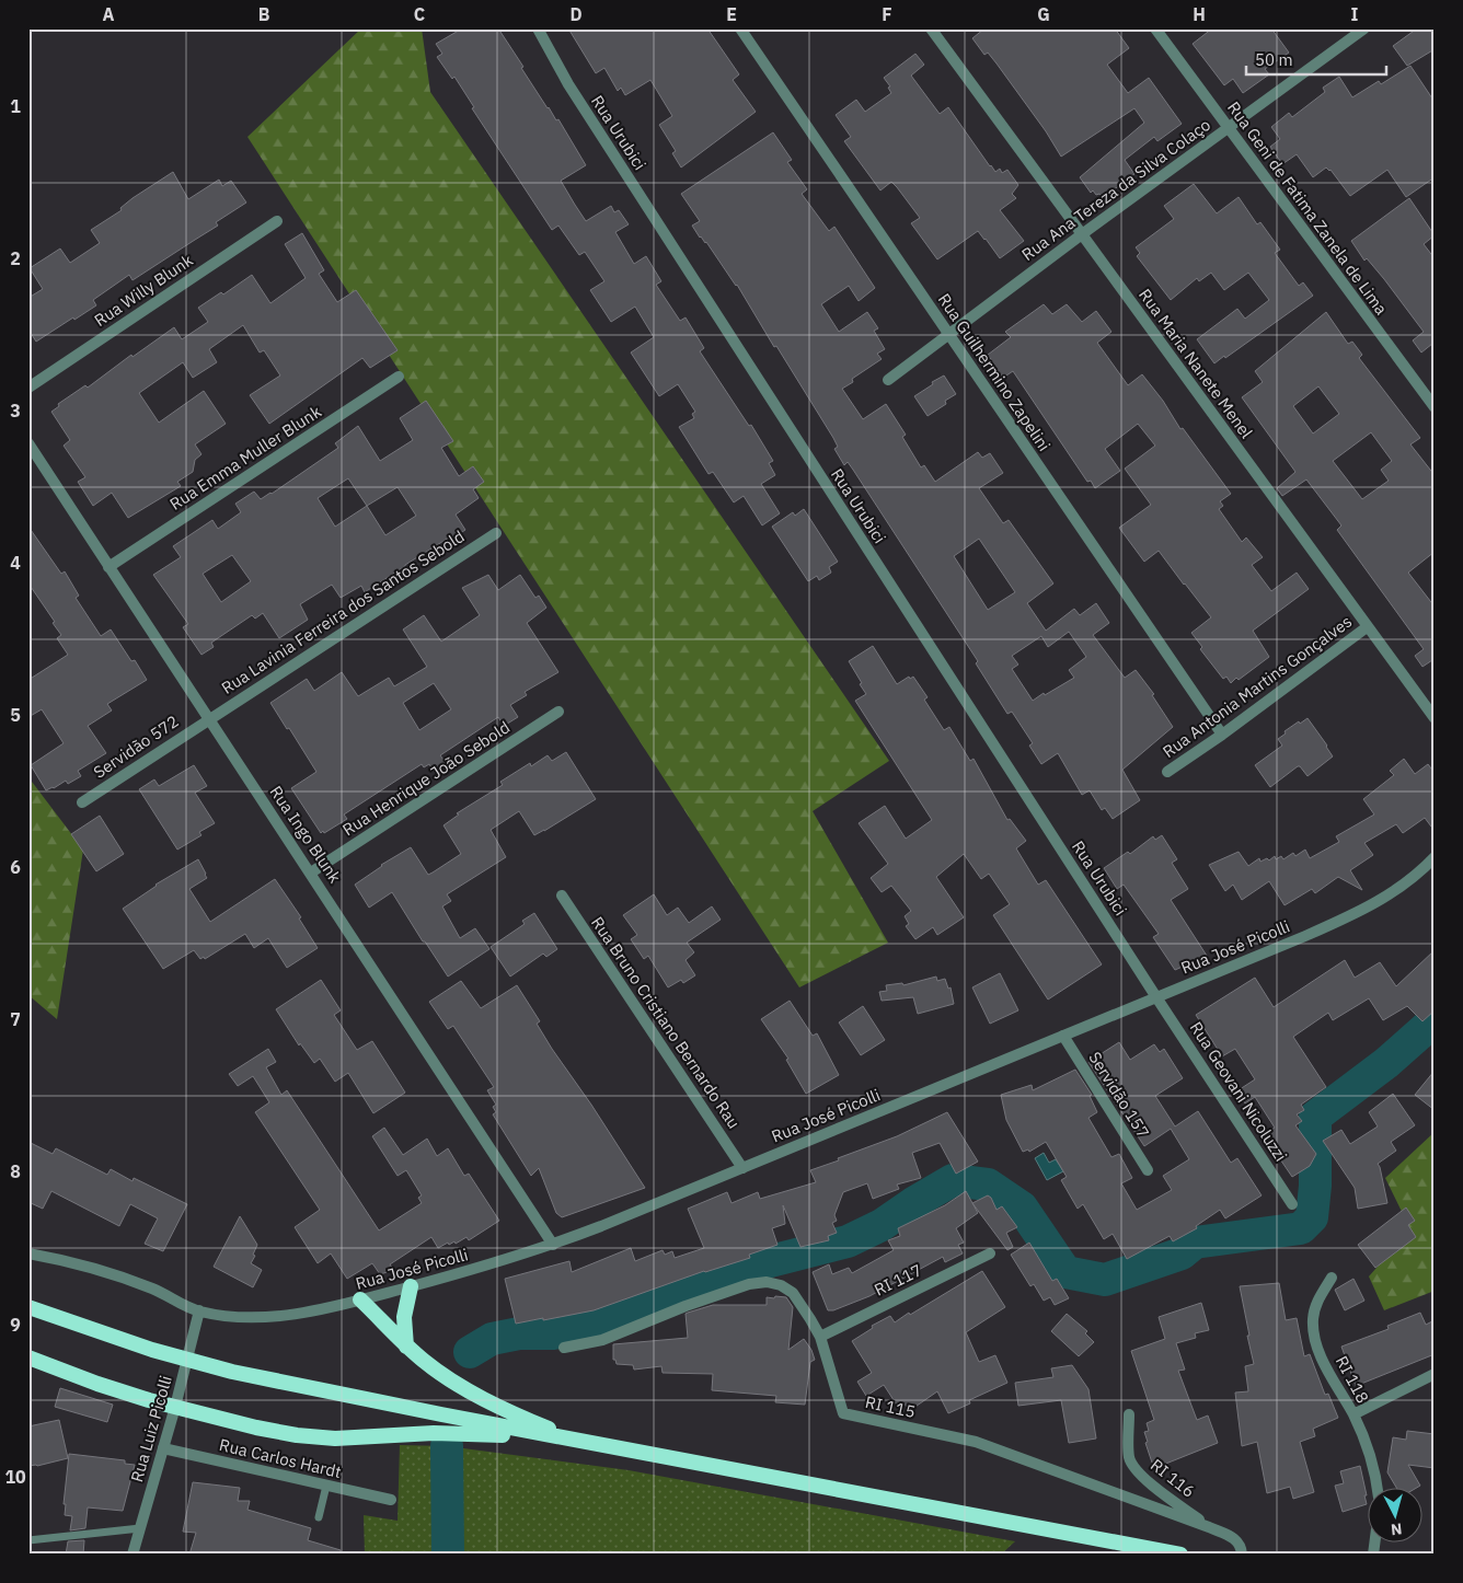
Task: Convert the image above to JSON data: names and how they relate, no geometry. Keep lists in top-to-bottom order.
{
  "streets": {
    "street": [
      "Rua Urubici",
      "Rua Ana Tereza da Silva Colaço",
      "Rua Geni de Fatima Zanela de Lima",
      "Rua Willy Blunk",
      "Rua Maria Nanete Menel",
      "Rua Guilhermino Zapelini",
      "Rua Emma Muller Blunk",
      "Rua Lavinia Ferreira dos Santos Sebold",
      "Rua Antonia Martins Gonçalves",
      "Servidão 572",
      "Rua Henrique João Sebold",
      "Rua Ingo Blunk",
      "Rua José Picolli",
      "Rua Bruno Cristiano Bernardo Rau",
      "Rua Geovani Nicoluzzi",
      "Servidão 157",
      "RI 117",
      "RI 118",
      "RI 115",
      "Rua Luiz Picolli",
      "Rua Carlos Hardt",
      "RI 116"
    ]
  },
  "crossings": [
    ["Rua Urubici", "Rua José Picolli"],
    ["Rua Urubici", "Rua Geovani Nicoluzzi"],
    ["Rua Ana Tereza da Silva Colaço", "Rua Geni de Fatima Zanela de Lima"],
    ["Rua Ana Tereza da Silva Colaço", "Rua Maria Nanete Menel"],
    ["Rua Ana Tereza da Silva Colaço", "Rua Guilhermino Zapelini"],
    ["Rua Maria Nanete Menel", "Rua Antonia Martins Gonçalves"],
    ["Rua Guilhermino Zapelini", "Rua Antonia Martins Gonçalves"],
    ["Rua Emma Muller Blunk", "Rua Ingo Blunk"],
    ["Rua Lavinia Ferreira dos Santos Sebold", "Servidão 572"],
    ["Rua Lavinia Ferreira dos Santos Sebold", "Rua Ingo Blunk"],
    ["Servidão 572", "Rua Ingo Blunk"],
    ["Rua Henrique João Sebold", "Rua Ingo Blunk"],
    ["Rua Ingo Blunk", "Rua José Picolli"],
    ["Rua José Picolli", "Rua Bruno Cristiano Bernardo Rau"],
    ["Rua José Picolli", "Rua Geovani Nicoluzzi"],
    ["Rua José Picolli", "Servidão 157"],
    ["Rua José Picolli", "Rua Luiz Picolli"],
    ["RI 117", "RI 115"],
    ["RI 115", "RI 116"],
    ["Rua Luiz Picolli", "Rua Carlos Hardt"]
  ],
  "scale_bar": "50 m",
  "north": "bottom",
  "grid": {
    "columns": [
      "A",
      "B",
      "C",
      "D",
      "E",
      "F",
      "G",
      "H",
      "I"
    ],
    "rows": [
      "1",
      "2",
      "3",
      "4",
      "5",
      "6",
      "7",
      "8",
      "9",
      "10"
    ]
  }
}
